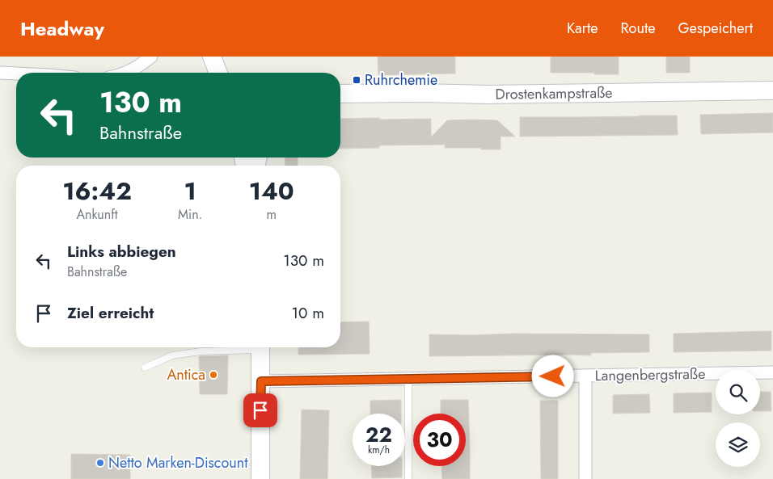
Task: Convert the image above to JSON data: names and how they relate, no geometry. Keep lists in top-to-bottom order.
{
  "streets": {
    "street": ["Drostenkampstraße", "Langenbergstraße"]
  },
  "places": {
    "transit": ["Ruhrchemie"],
    "other": ["Antica", "Netto Marken-Discount"]
  },
  "page": {
    "header": "Headway",
    "nav": ["Karte", "Route", "Gespeichert"],
    "turn": ["130 m", "Bahnstraße"],
    "eta": [
      "16:42",
      "Ankunft",
      "1",
      "Min.",
      "140",
      "m"
    ],
    "list": [
      {
        "name": "Links abbiegen",
        "note": "Bahnstraße",
        "value": "130 m"
      },
      {
        "name": "Ziel erreicht",
        "value": "10 m"
      }
    ],
    "speed": "22 km/h",
    "limit": "30"
  }
}
